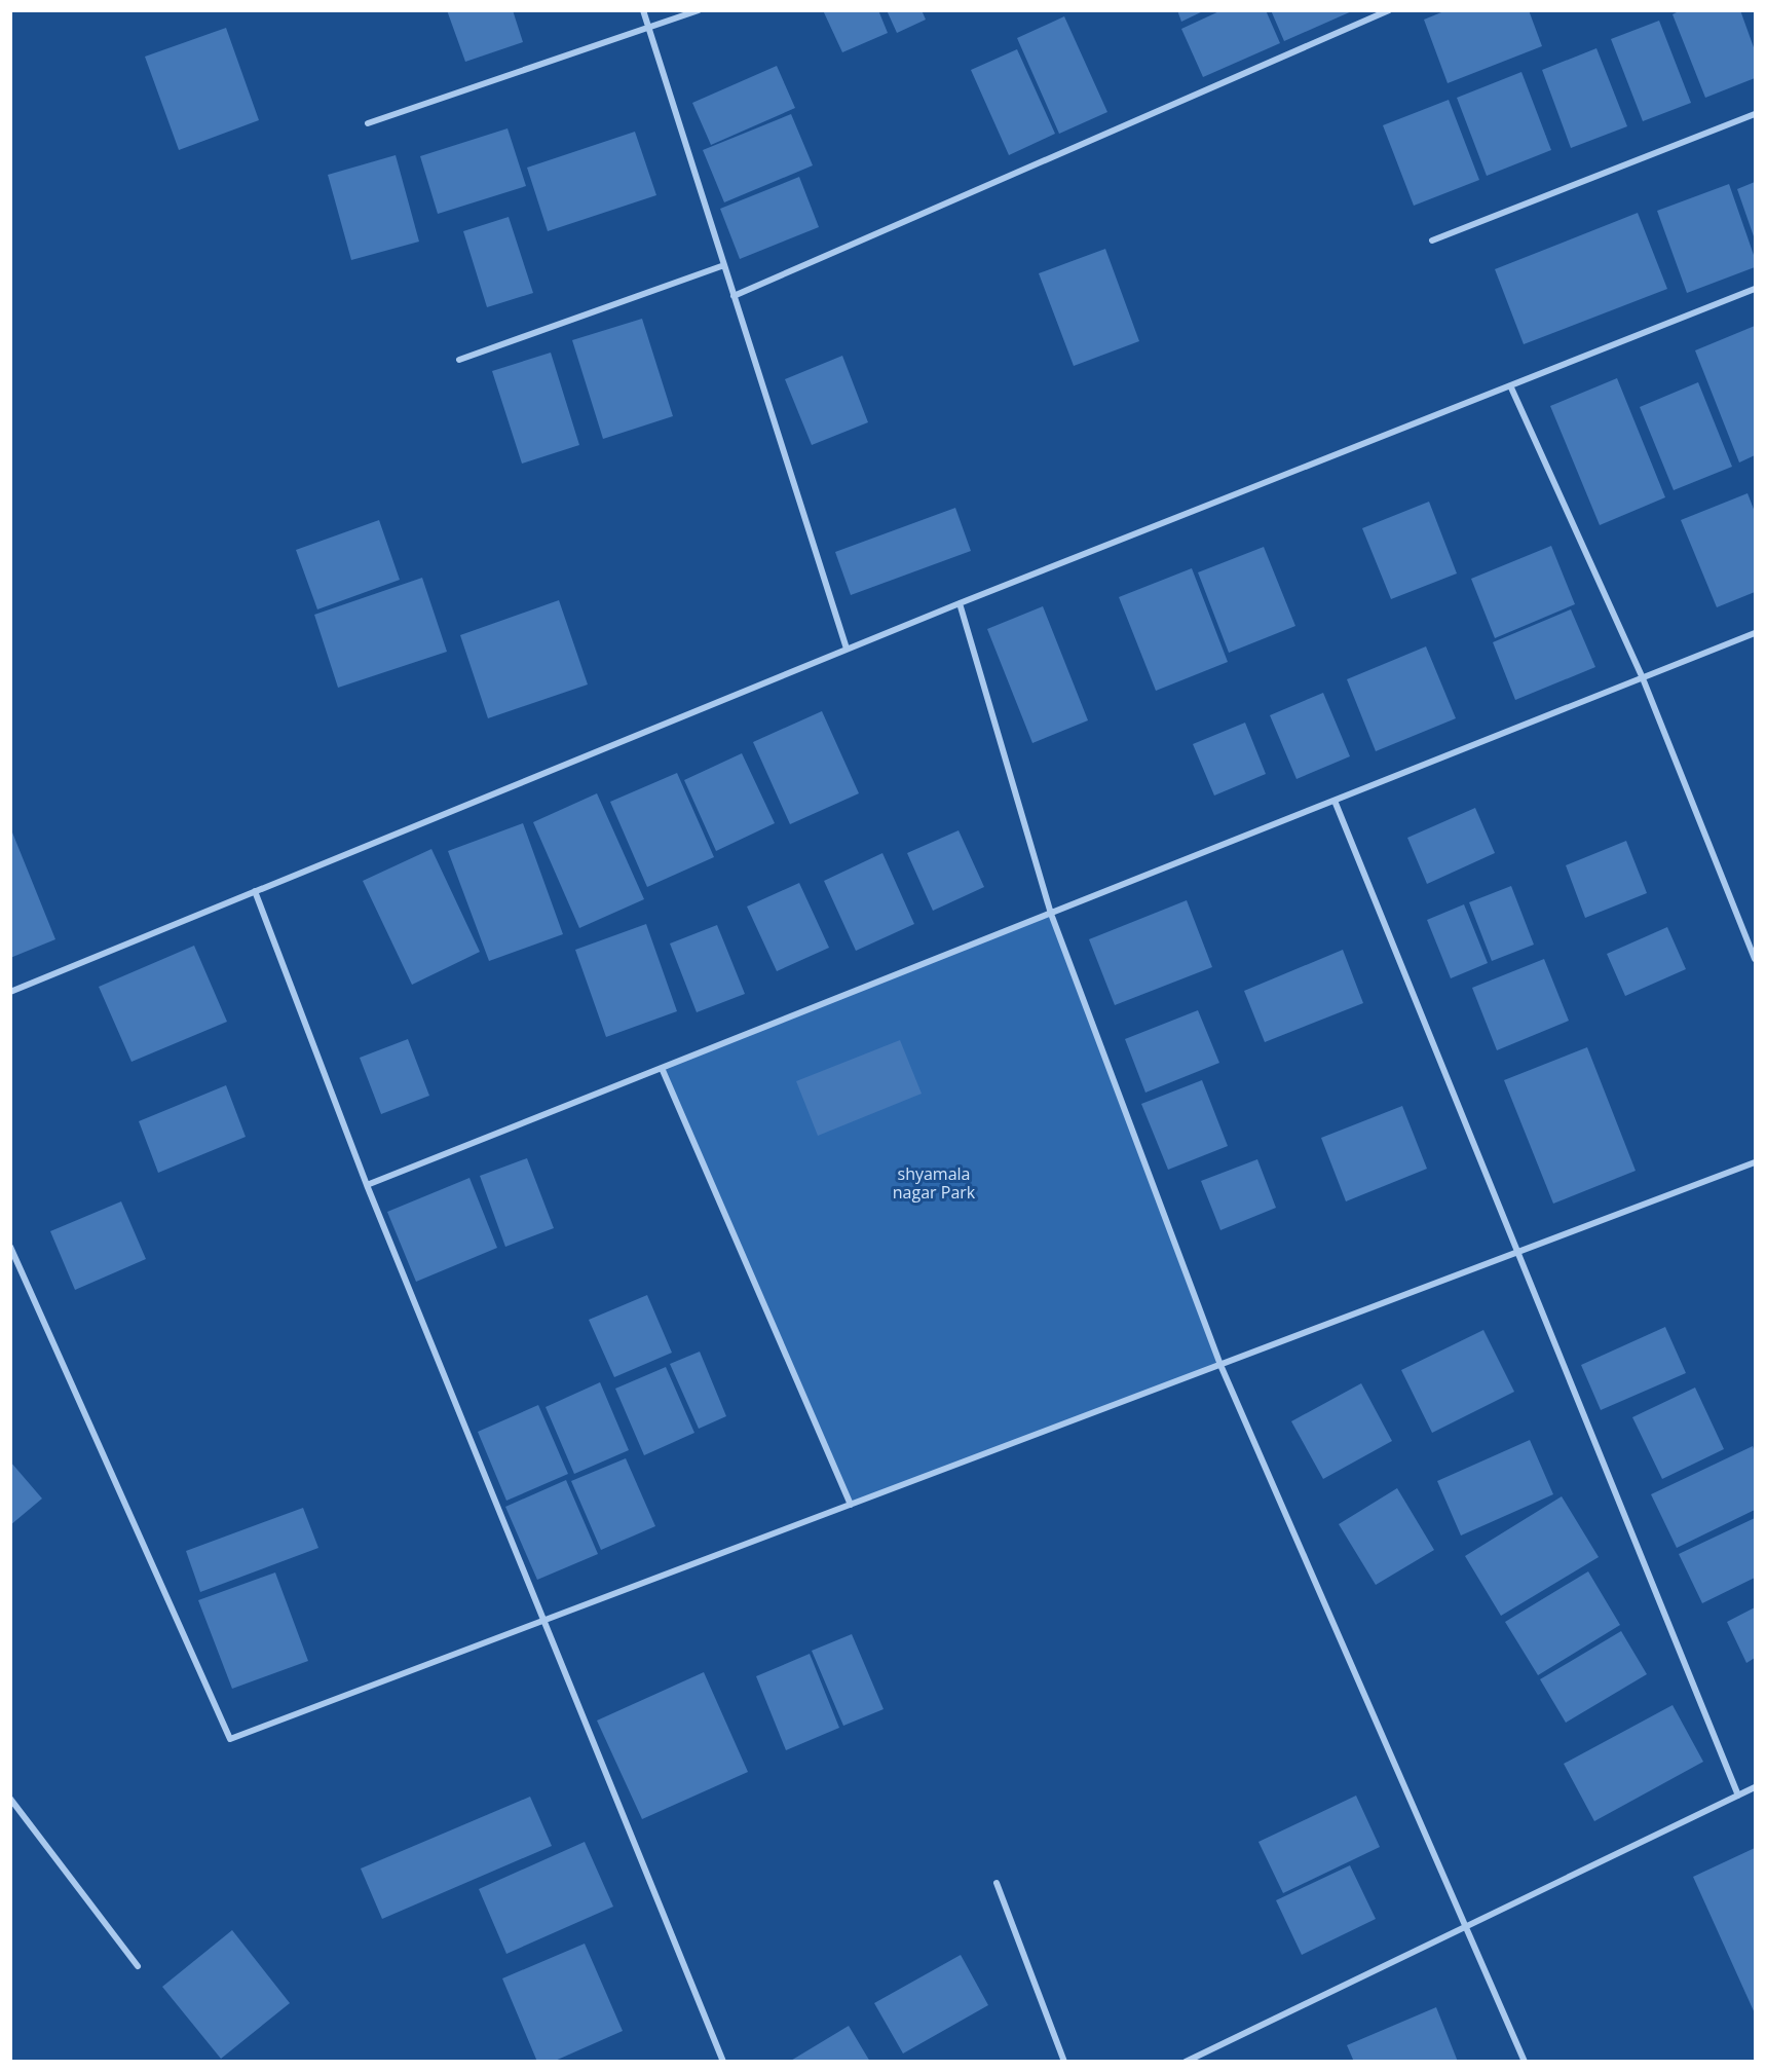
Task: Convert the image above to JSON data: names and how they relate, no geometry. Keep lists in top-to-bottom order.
{
  "parks": ["shyamala nagar Park"]
}
